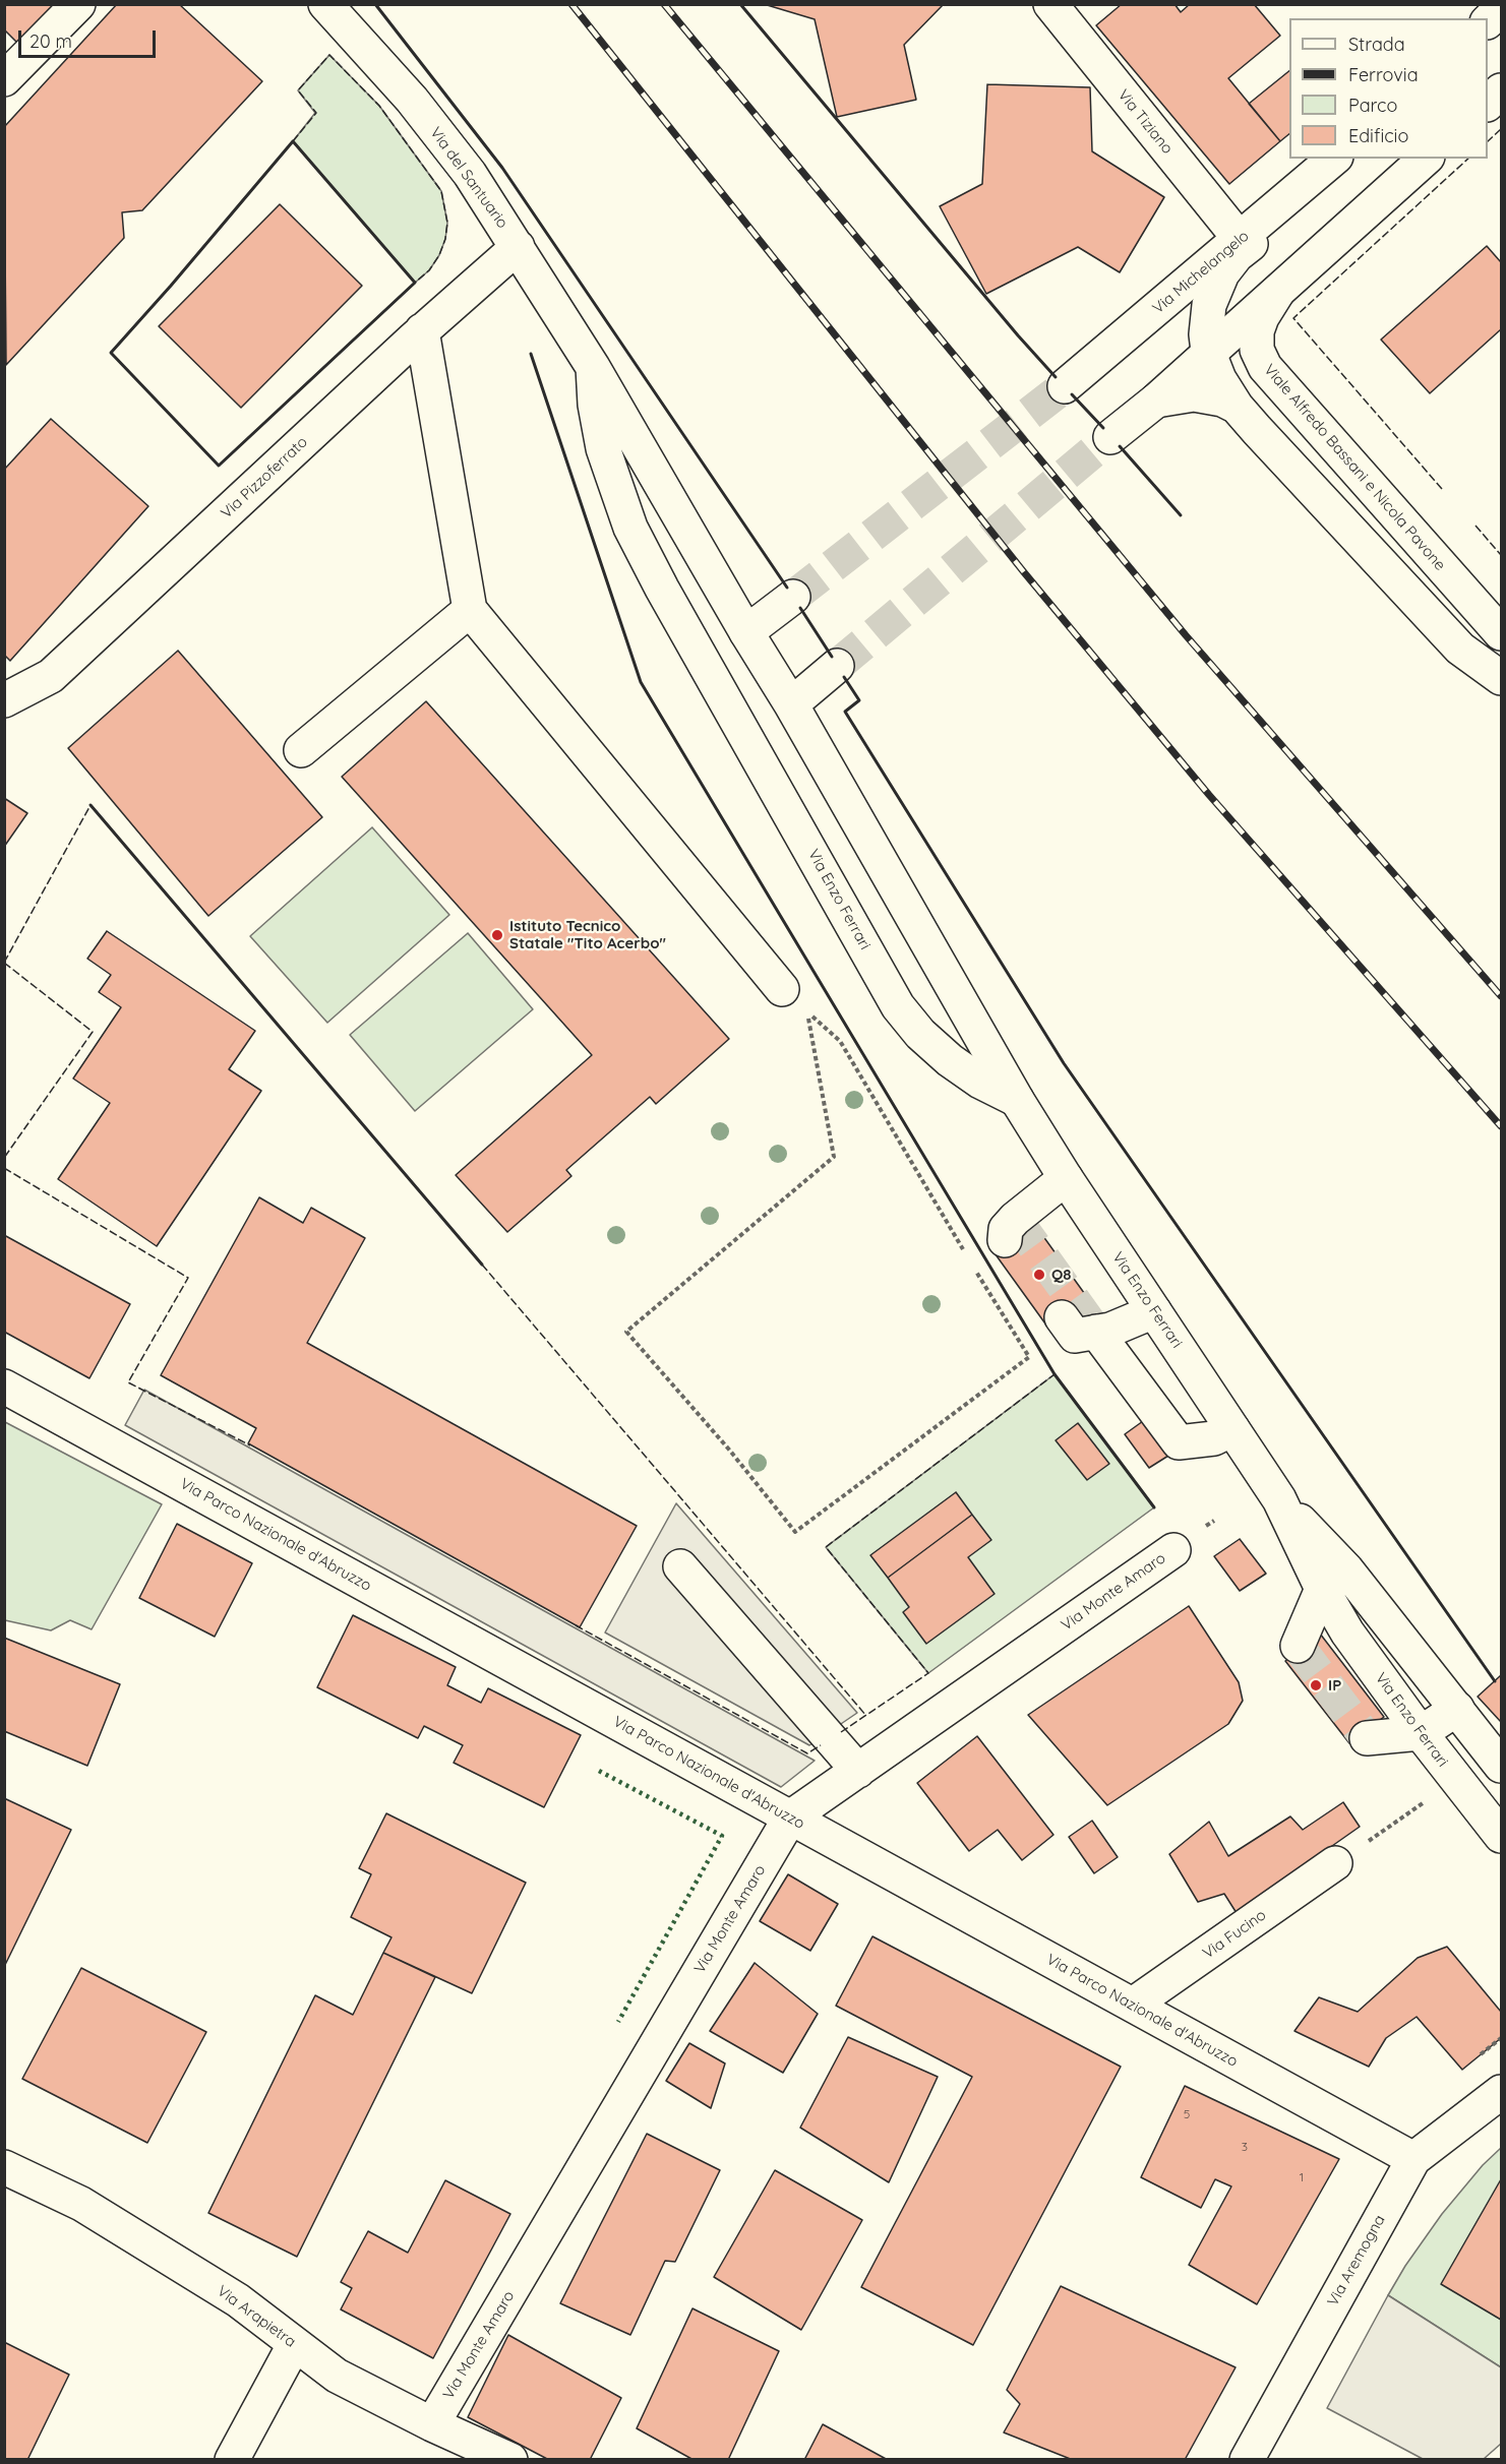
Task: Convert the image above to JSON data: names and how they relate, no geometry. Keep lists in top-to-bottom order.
{
  "streets": {
    "street": [
      "Via Tiziano",
      "Via del Santuario",
      "Via Michelangelo",
      "Viale Alfredo Bassani e Nicola Pavone",
      "Via Pizzoferrato",
      "Via Enzo Ferrari",
      "Via Parco Nazionale d'Abruzzo",
      "Via Monte Amaro",
      "Via Fucino",
      "Via Aremogna",
      "Via Arapietra"
    ]
  },
  "crossings": [
    ["Via Tiziano", "Via Michelangelo"],
    ["Via del Santuario", "Via Pizzoferrato"],
    ["Via del Santuario", "Via Enzo Ferrari"],
    ["Via Parco Nazionale d'Abruzzo", "Via Monte Amaro"],
    ["Via Parco Nazionale d'Abruzzo", "Via Fucino"],
    ["Via Parco Nazionale d'Abruzzo", "Via Aremogna"],
    ["Via Monte Amaro", "Via Arapietra"]
  ],
  "places": ["Istituto Tecnico Statale \"Tito Acerbo\"", "Q8", "IP"],
  "house_numbers": ["5", "3", "1"],
  "legend": [
    "Strada",
    "Ferrovia",
    "Parco",
    "Edificio"
  ],
  "scale_bar": "20 m"
}
